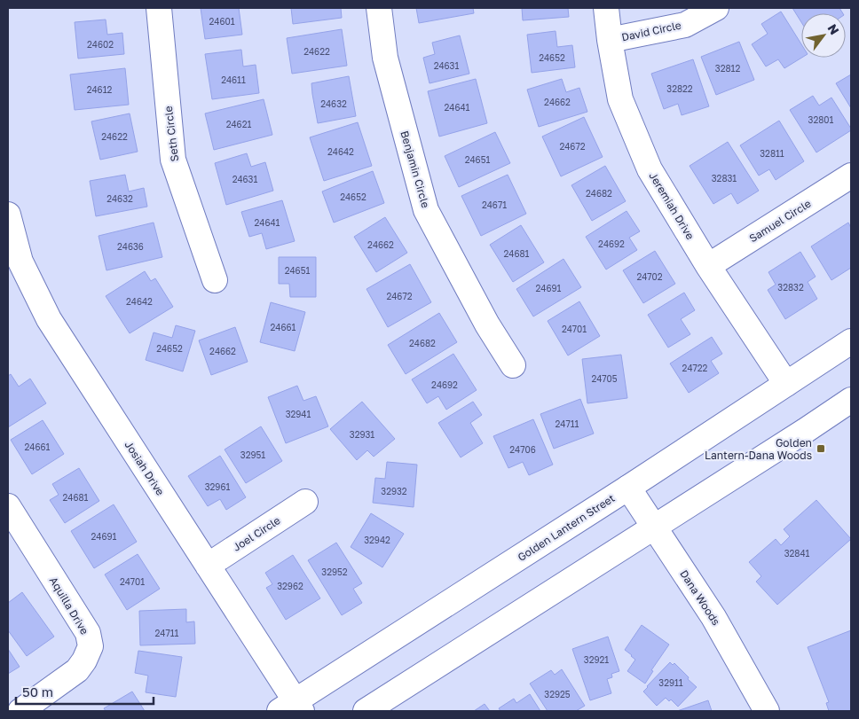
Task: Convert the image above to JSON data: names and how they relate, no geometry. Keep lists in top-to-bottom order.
{
  "streets": {
    "street": [
      "David Circle",
      "Seth Circle",
      "Benjamin Circle",
      "Jeremiah Drive",
      "Samuel Circle",
      "Josiah Drive",
      "Golden Lantern Street",
      "Joel Circle",
      "Dana Woods",
      "Aquilla Drive"
    ]
  },
  "crossings": [
    ["David Circle", "Jeremiah Drive"],
    ["Jeremiah Drive", "Samuel Circle"],
    ["Jeremiah Drive", "Golden Lantern Street"],
    ["Josiah Drive", "Golden Lantern Street"],
    ["Josiah Drive", "Joel Circle"],
    ["Golden Lantern Street", "Dana Woods"]
  ],
  "places": {
    "transit": ["Golden Lantern-Dana Woods"]
  },
  "house_numbers": [
    "24601",
    "24602",
    "24622",
    "24652",
    "24631",
    "32812",
    "24611",
    "32822",
    "24612",
    "24662",
    "24632",
    "24641",
    "32801",
    "24621",
    "24622",
    "24672",
    "24642",
    "32811",
    "24651",
    "32831",
    "24631",
    "24682",
    "24652",
    "24632",
    "24671",
    "24641",
    "24692",
    "24662",
    "24636",
    "24681",
    "24651",
    "24702",
    "32832",
    "24691",
    "24672",
    "24642",
    "24661",
    "24701",
    "24682",
    "24652",
    "24662",
    "24722",
    "24705",
    "24692",
    "32941",
    "24711",
    "32931",
    "24661",
    "24706",
    "32951",
    "32961",
    "32932",
    "24681",
    "24691",
    "32942",
    "32841",
    "32952",
    "24701",
    "32962",
    "24711",
    "32921",
    "32911",
    "32925"
  ],
  "scale_bar": "50 m",
  "north": "top right"
}
